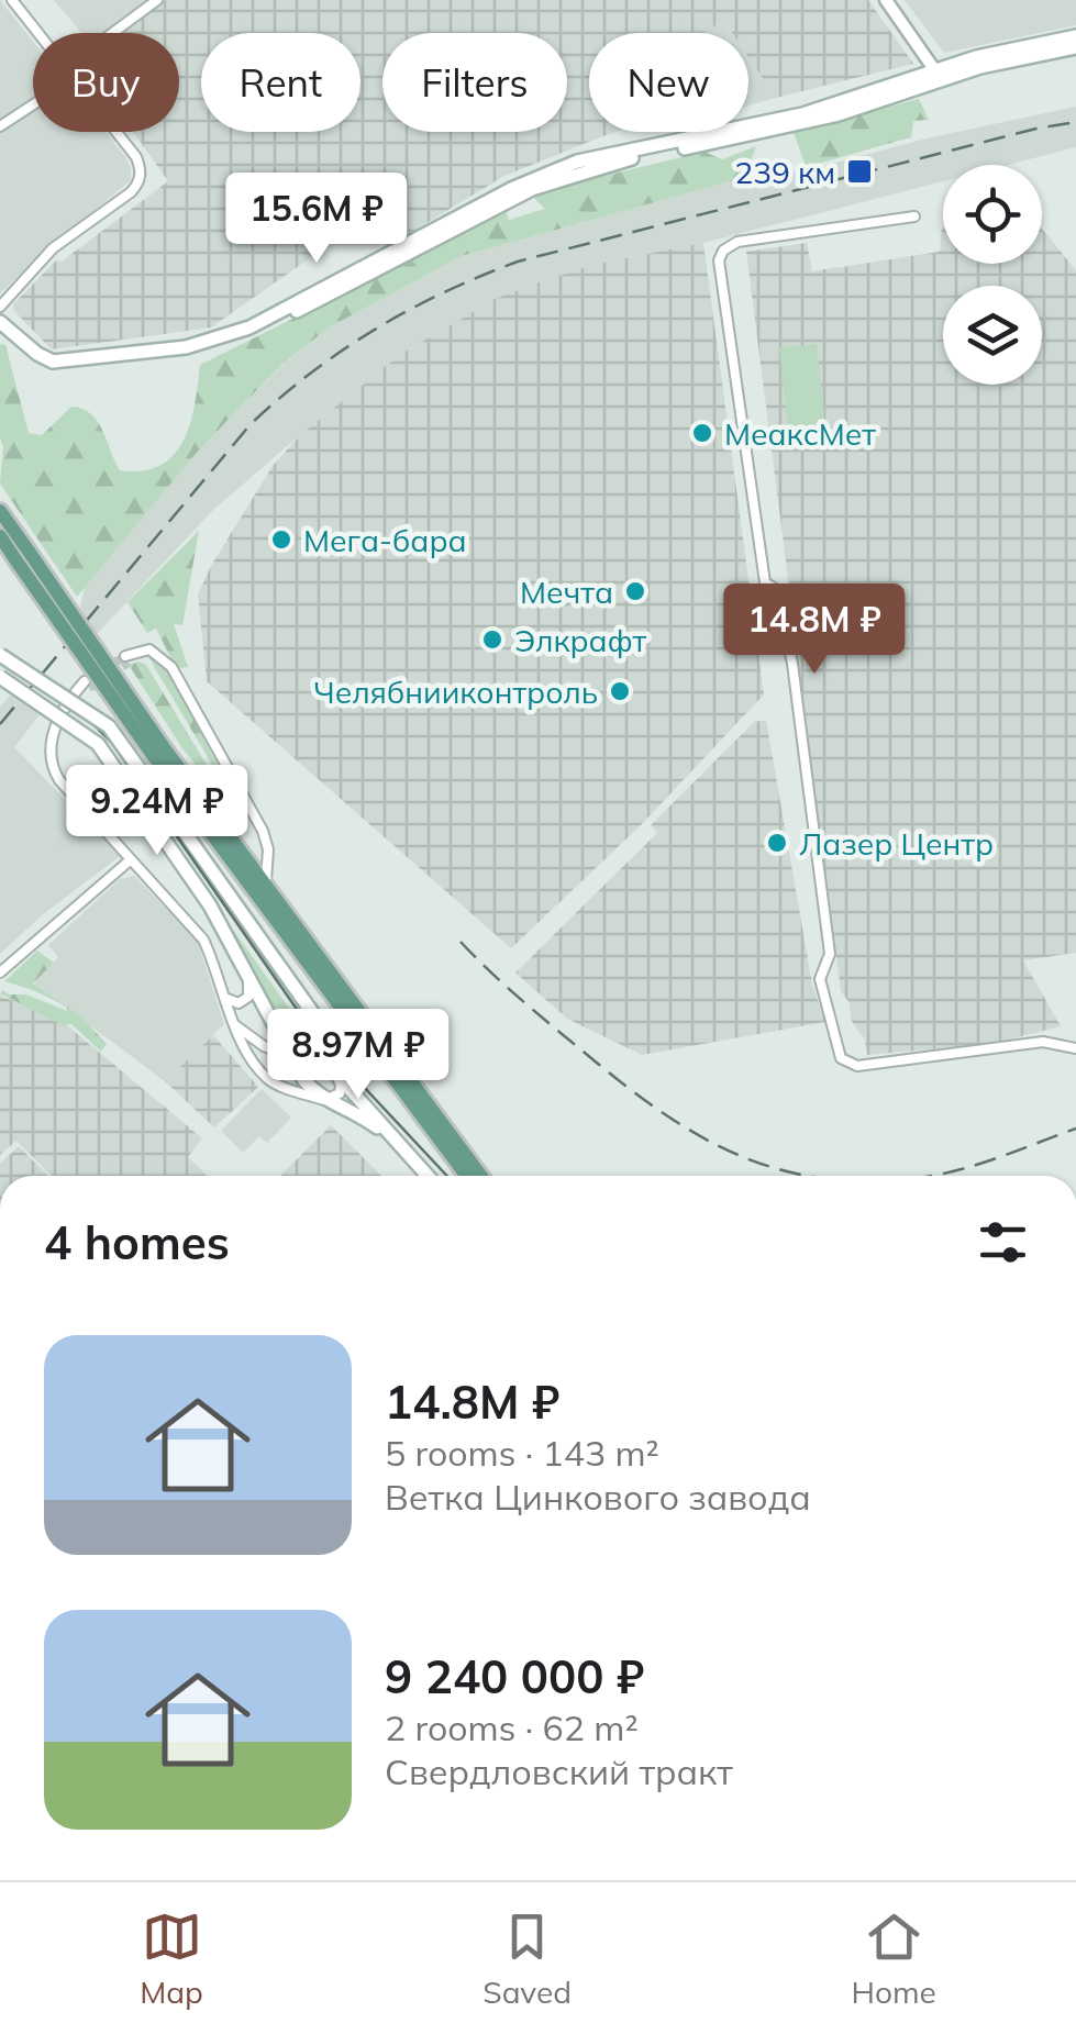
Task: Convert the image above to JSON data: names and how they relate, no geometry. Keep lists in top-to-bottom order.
{
  "places": {
    "transit": ["239 км"],
    "other": [
      "МеаксМет",
      "Мега-бара",
      "Мечта",
      "Элкрафт",
      "Челябнииконтроль",
      "Лазер Центр"
    ]
  },
  "page": {
    "chip": [
      "Buy",
      "Rent",
      "Filters",
      "New"
    ],
    "price": [
      "15.6M ₽",
      "14.8M ₽",
      "9.24M ₽",
      "8.97M ₽"
    ],
    "heading": "4 homes",
    "list": [
      {
        "name": "14.8M ₽",
        "note": "5 rooms · 143 m² · Ветка Цинкового завода"
      },
      {
        "name": "9 240 000 ₽",
        "note": "2 rooms · 62 m² · Свердловский тракт"
      }
    ],
    "tabs": ["Map", "Saved", "Home"]
  }
}
